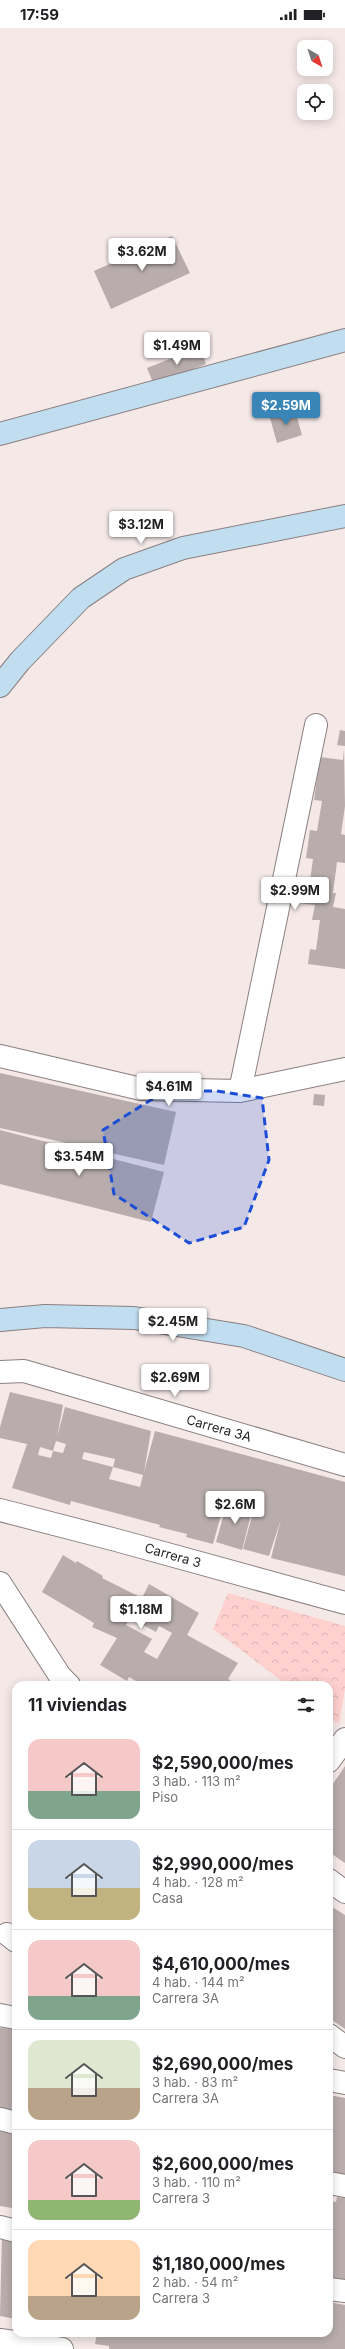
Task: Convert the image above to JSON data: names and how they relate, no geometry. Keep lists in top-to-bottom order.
{
  "streets": {
    "street": ["Carrera 3A", "Carrera 3"]
  },
  "north": "bottom right",
  "page": {
    "status": "17:59",
    "price": [
      "$3.62M",
      "$1.49M",
      "$2.59M",
      "$3.12M",
      "$2.99M",
      "$4.61M",
      "$3.54M",
      "$2.45M",
      "$2.69M",
      "$2.6M",
      "$1.18M"
    ],
    "heading": "11 viviendas",
    "list": [
      {
        "name": "$2,590,000/mes",
        "note": "3 hab. · 113 m² · Piso"
      },
      {
        "name": "$2,990,000/mes",
        "note": "4 hab. · 128 m² · Casa"
      },
      {
        "name": "$4,610,000/mes",
        "note": "4 hab. · 144 m² · Carrera 3A"
      },
      {
        "name": "$2,690,000/mes",
        "note": "3 hab. · 83 m² · Carrera 3A"
      },
      {
        "name": "$2,600,000/mes",
        "note": "3 hab. · 110 m² · Carrera 3"
      },
      {
        "name": "$1,180,000/mes",
        "note": "2 hab. · 54 m² · Carrera 3"
      }
    ]
  }
}
